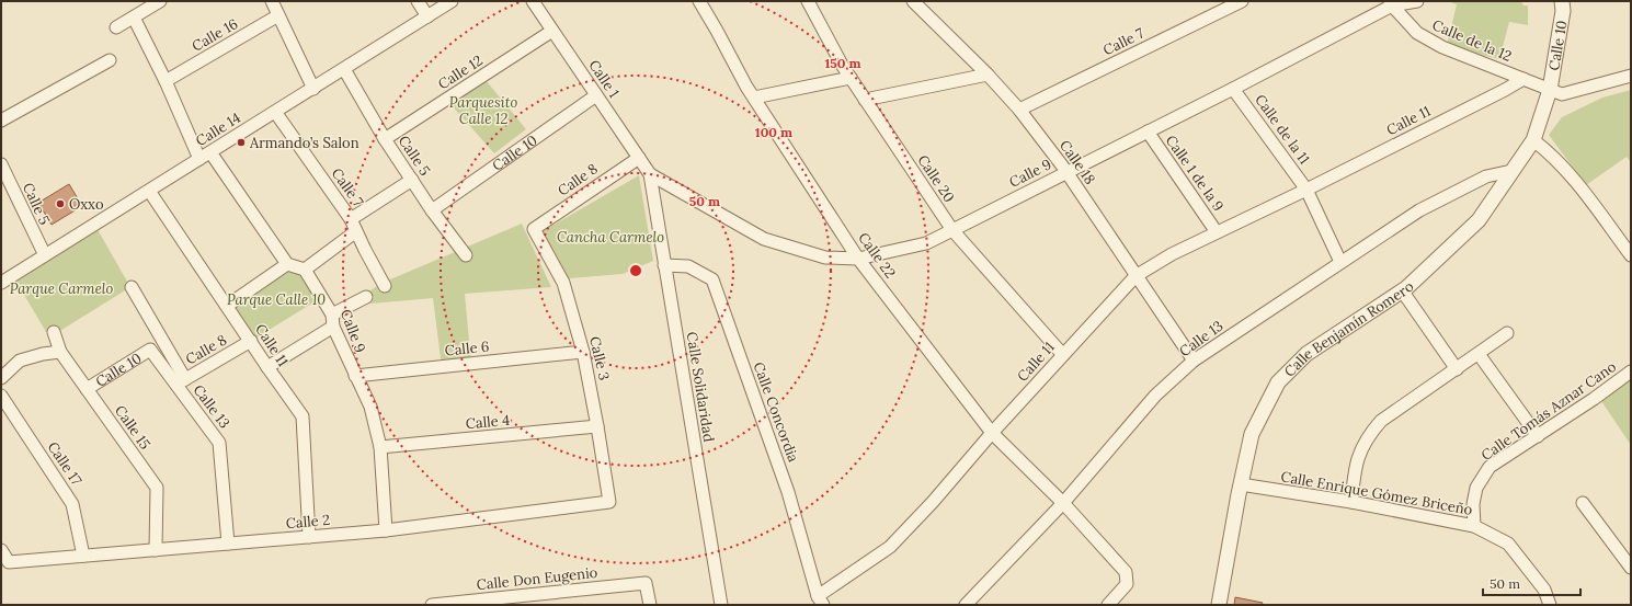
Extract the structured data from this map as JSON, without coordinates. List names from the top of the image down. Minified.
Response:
{"streets":{"street":["Calle 16","Calle de la 12","Calle 7","Calle 10","Calle 12","Calle 1","Calle 11","Calle 14","Calle de la 11","Calle 5","Calle 18","Calle 9","Calle 1 de la 9","Calle 20","Calle 8","Calle 22","Calle Benjamín Romero","Calle 13","Calle 6","Calle 3","Calle Solidaridad","Calle Tomás Aznar Cano","Calle Concordia","Calle 4","Calle 15","Calle 17","Calle Enrique Gómez Briceño","Calle 2","Calle Don Eugenio"]},"crossings":[["Calle de la 12","Calle 10"],["Calle de la 12","Calle 11"],["Calle de la 12","Calle 9"],["Calle de la 12","Calle Benjamín Romero"],["Calle 7","Calle 14"],["Calle 7","Calle 18"],["Calle 10","Calle 1"],["Calle 10","Calle 5"],["Calle 10","Calle Benjamín Romero"],["Calle 10","Calle 13"],["Calle 10","Calle 15"],["Calle 12","Calle 1"],["Calle 12","Calle 5"],["Calle 1","Calle 9"],["Calle 1","Calle 8"],["Calle 1","Calle Solidaridad"],["Calle 11","Calle 14"],["Calle 11","Calle de la 11"],["Calle 11","Calle 18"],["Calle 11","Calle 1 de la 9"],["Calle 11","Calle 20"],["Calle 11","Calle 8"],["Calle 11","Calle 22"],["Calle 11","Calle Concordia"],["Calle 11","Calle 2"],["Calle 14","Calle 5"],["Calle de la 11","Calle 9"],["Calle 18","Calle 9"],["Calle 18","Calle 13"],["Calle 9","Calle 1 de la 9"],["Calle 9","Calle 20"],["Calle 9","Calle 22"],["Calle 9","Calle 6"],["Calle 9","Calle Solidaridad"],["Calle 9","Calle 4"],["Calle 9","Calle 2"],["Calle 8","Calle 13"],["Calle 8","Calle 3"],["Calle 22","Calle 13"],["Calle Benjamín Romero","Calle 13"],["Calle Benjamín Romero","Calle Enrique Gómez Briceño"],["Calle 13","Calle 2"],["Calle 6","Calle 3"],["Calle 3","Calle 4"],["Calle 3","Calle 2"],["Calle Solidaridad","Calle Concordia"],["Calle Tomás Aznar Cano","Calle Enrique Gómez Briceño"],["Calle 15","Calle 2"],["Calle 17","Calle 2"]],"parks":["Parquesito Calle 12","Cancha Carmelo","Parque Carmelo","Parque Calle 10"],"places":["Armando’s Salon","Oxxo"],"scale_bar":"50 m","rings":["150 m","100 m","50 m"]}
